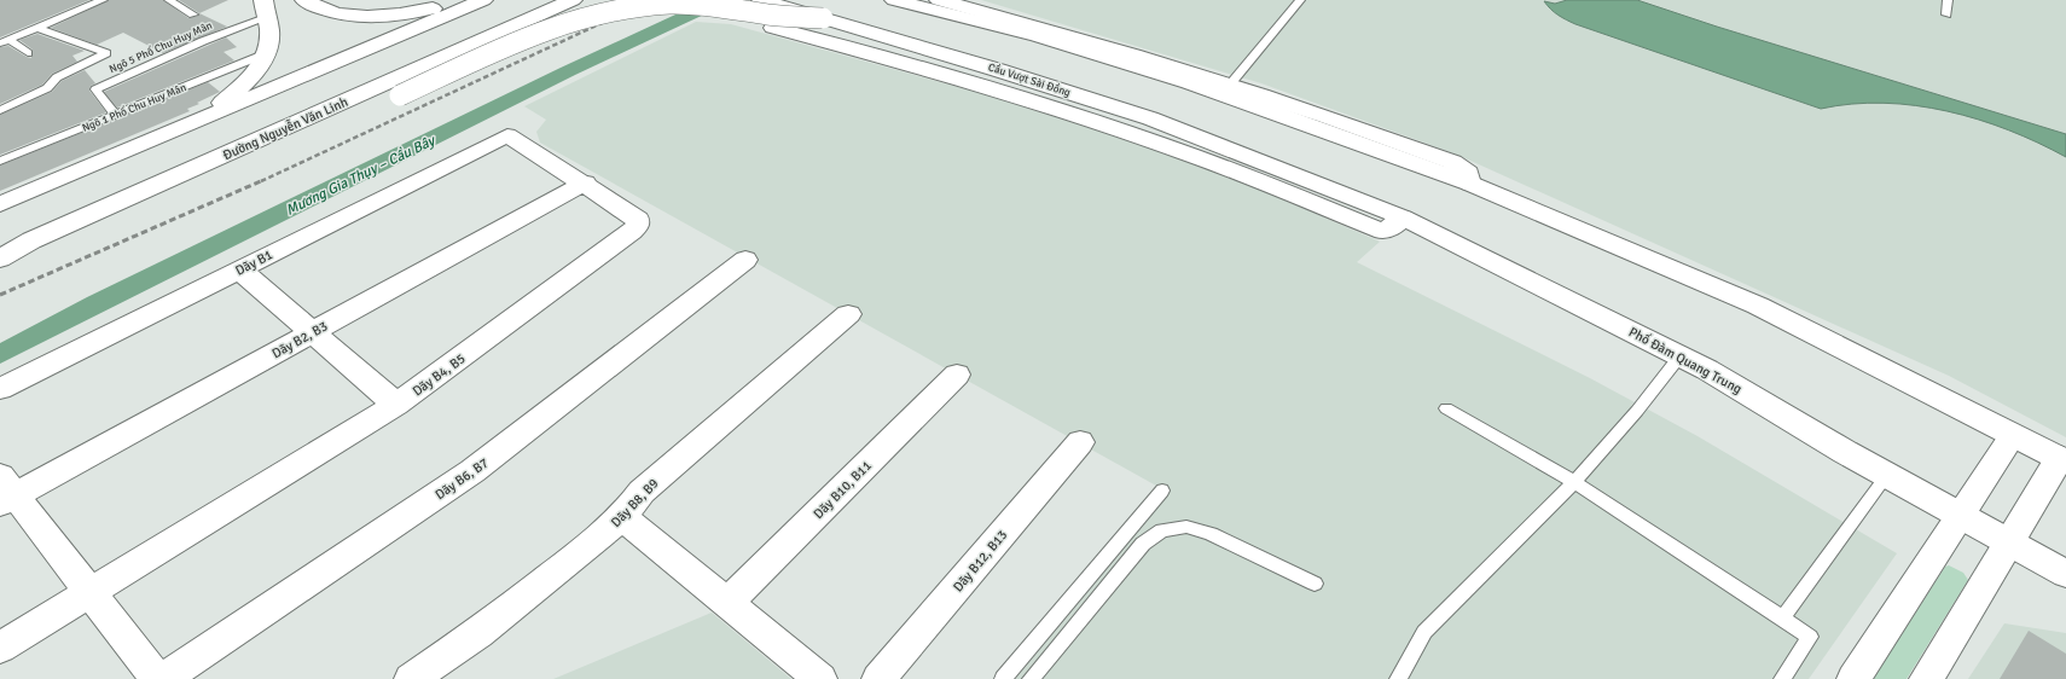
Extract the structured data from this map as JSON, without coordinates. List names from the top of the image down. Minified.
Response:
{"streets":{"main road":["Cầu Vượt Sài Đồng","Đường Nguyễn Văn Linh","Dãy B1","Dãy B2, B3","Phố Đàm Quang Trung","Dãy B4, B5","Dãy B6, B7","Dãy B10, B11","Dãy B8, B9","Dãy B12, B13"],"lane":["Ngõ 5 Phố Chu Huy Mân","Ngõ 1 Phố Chu Huy Mân"]},"crossings":[["Ngõ 5 Phố Chu Huy Mân","Ngõ 1 Phố Chu Huy Mân"],["Cầu Vượt Sài Đồng","Phố Đàm Quang Trung"],["Dãy B1","Dãy B4, B5"],["Dãy B2, B3","Dãy B4, B5"]],"water":["Mương Gia Thụy – Cầu Bây"]}
